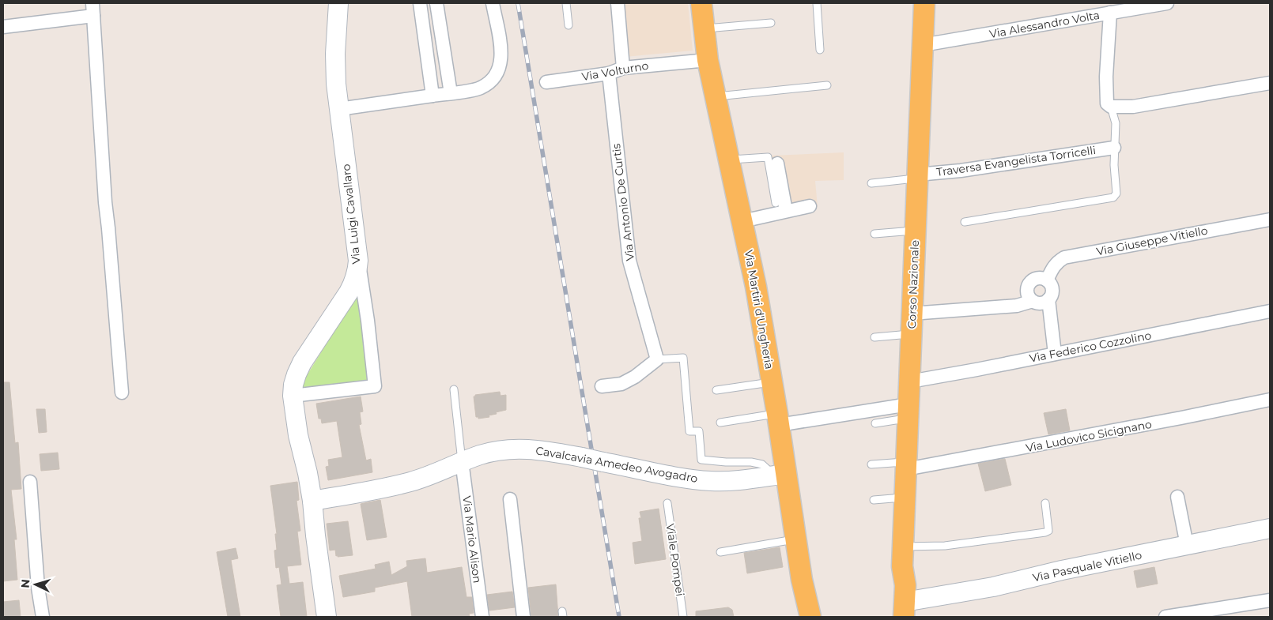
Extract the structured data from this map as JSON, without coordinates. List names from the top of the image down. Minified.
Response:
{"streets":{"main road":["Corso Nazionale","Via Martiri d'Ungheria"],"street":["Via Alessandro Volta","Via Volturno","Traversa Evangelista Torricelli","Via Antonio De Curtis","Via Luigi Cavallaro","Via Giuseppe Vitiello","Via Federico Cozzolino","Via Ludovico Sicignano","Cavalcavia Amedeo Avogadro","Via Mario Alison","Via Pasquale Vitiello"],"lane":["Viale Pompei"]},"crossings":[["Via Alessandro Volta","Corso Nazionale"],["Via Volturno","Via Antonio De Curtis"],["Via Volturno","Via Martiri d'Ungheria"],["Traversa Evangelista Torricelli","Corso Nazionale"],["Via Luigi Cavallaro","Cavalcavia Amedeo Avogadro"],["Corso Nazionale","Via Federico Cozzolino"],["Corso Nazionale","Via Ludovico Sicignano"],["Corso Nazionale","Via Pasquale Vitiello"],["Via Martiri d'Ungheria","Cavalcavia Amedeo Avogadro"],["Cavalcavia Amedeo Avogadro","Via Mario Alison"]],"north":"left"}
